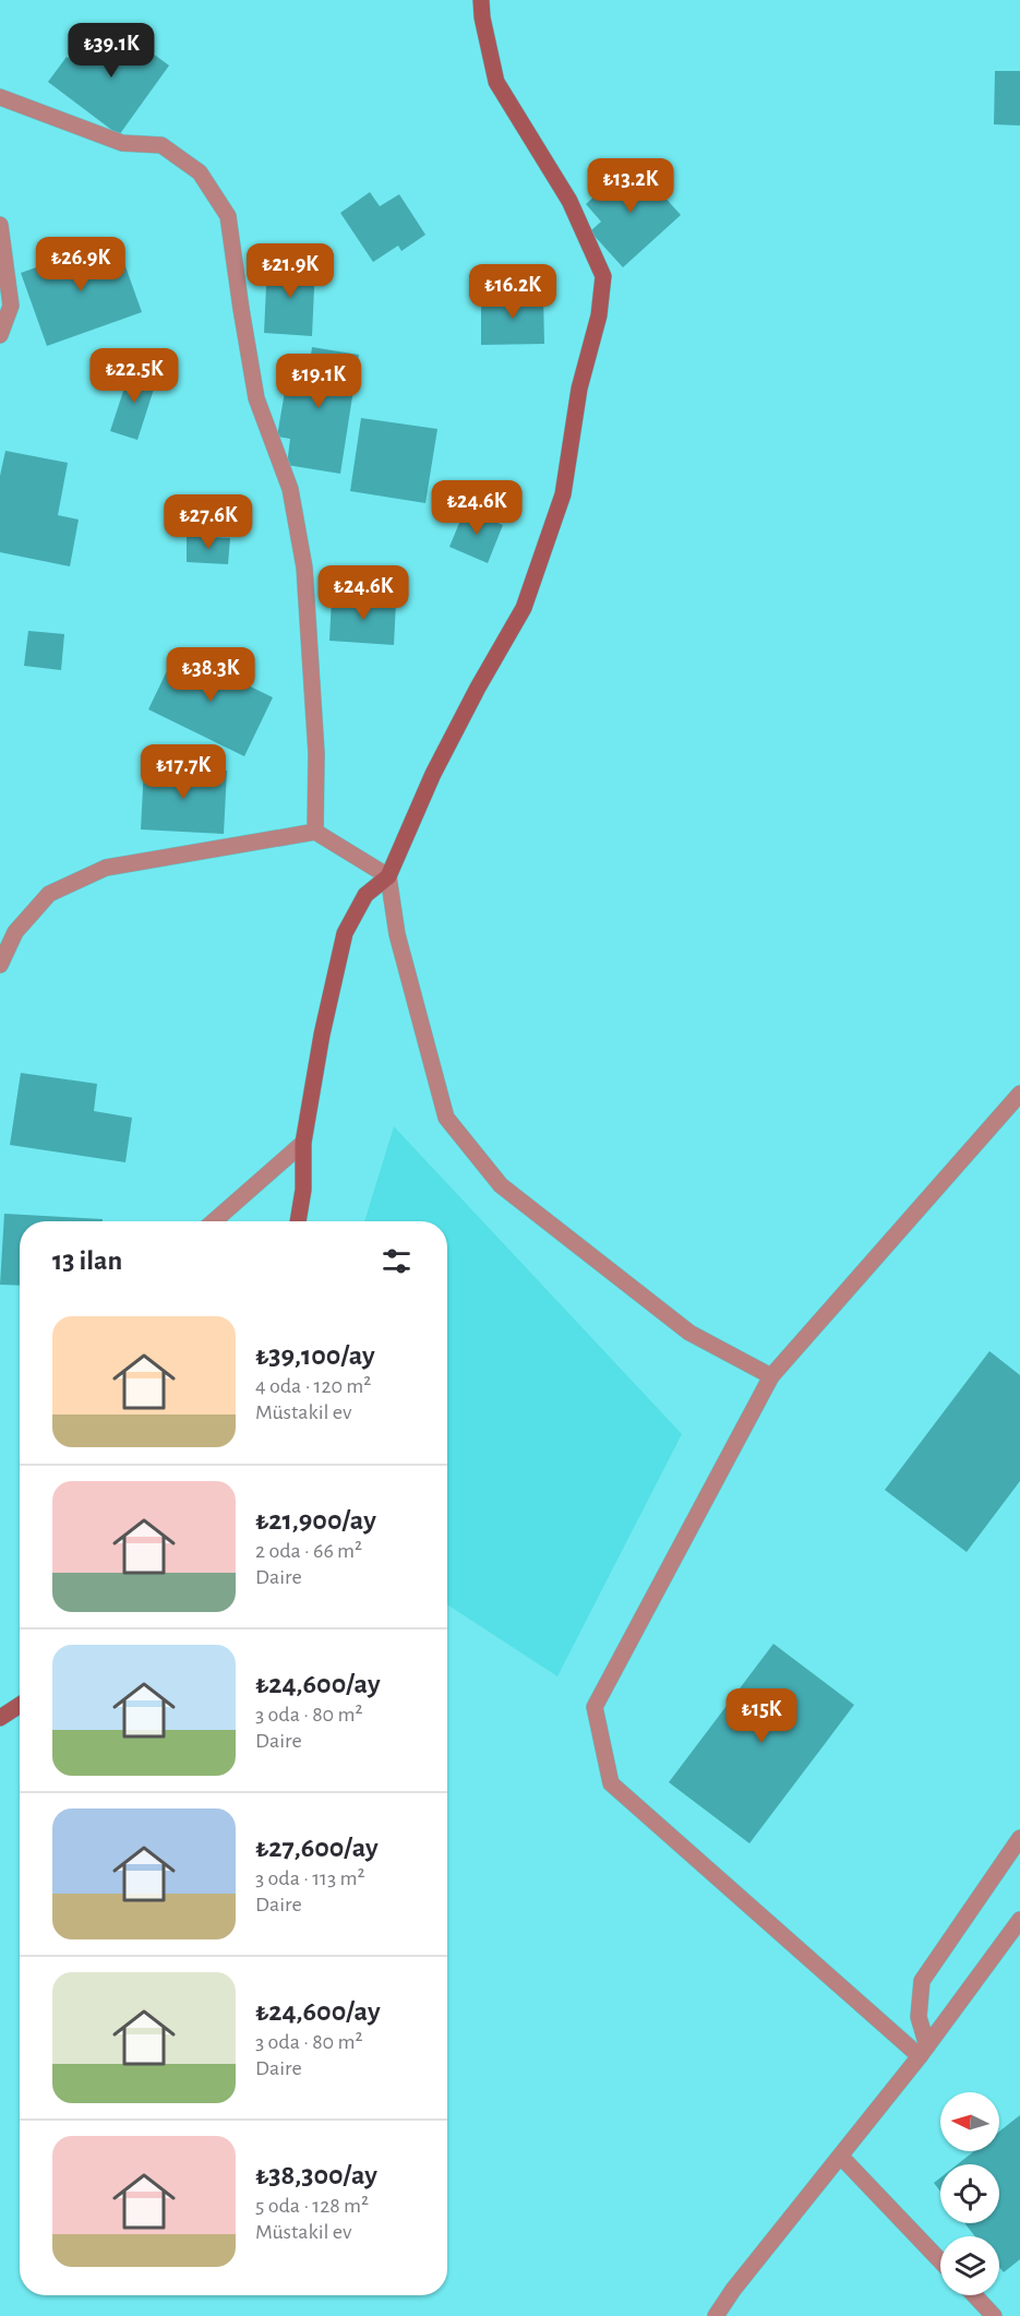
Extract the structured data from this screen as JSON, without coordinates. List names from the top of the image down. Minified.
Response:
{"north":"left","page":{"price":["₺39.1K","₺13.2K","₺26.9K","₺21.9K","₺16.2K","₺22.5K","₺19.1K","₺24.6K","₺27.6K","₺24.6K","₺38.3K","₺17.7K","₺15K"],"heading":"13 ilan","list":[{"name":"₺39,100/ay","note":"4 oda · 120 m² · Müstakil ev"},{"name":"₺21,900/ay","note":"2 oda · 66 m² · Daire"},{"name":"₺24,600/ay","note":"3 oda · 80 m² · Daire"},{"name":"₺27,600/ay","note":"3 oda · 113 m² · Daire"},{"name":"₺24,600/ay","note":"3 oda · 80 m² · Daire"},{"name":"₺38,300/ay","note":"5 oda · 128 m² · Müstakil ev"}]}}
